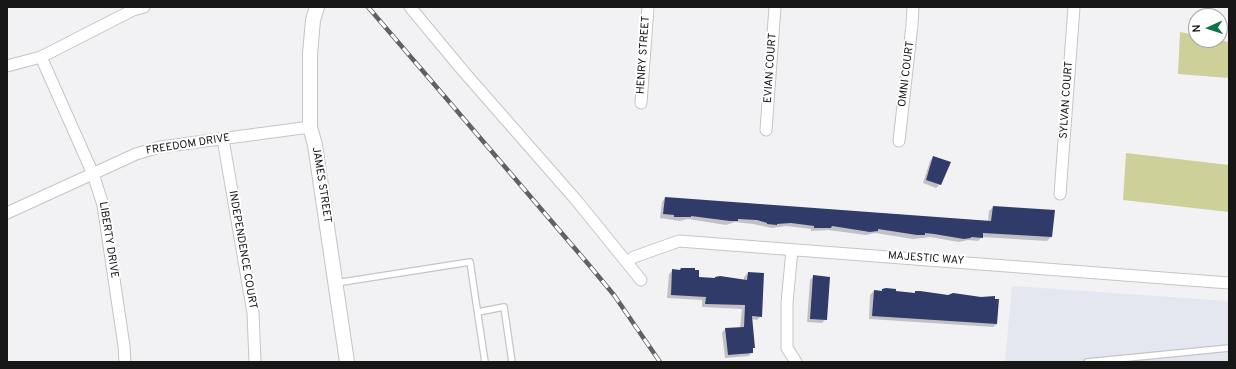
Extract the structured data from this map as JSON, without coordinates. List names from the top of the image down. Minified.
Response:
{"streets":{"street":["HENRY STREET","EVIAN COURT","OMNI COURT","SYLVAN COURT","FREEDOM DRIVE","JAMES STREET","LIBERTY DRIVE","INDEPENDENCE COURT","MAJESTIC WAY"]},"crossings":[["FREEDOM DRIVE","JAMES STREET"],["FREEDOM DRIVE","LIBERTY DRIVE"],["FREEDOM DRIVE","INDEPENDENCE COURT"]],"north":"left"}
